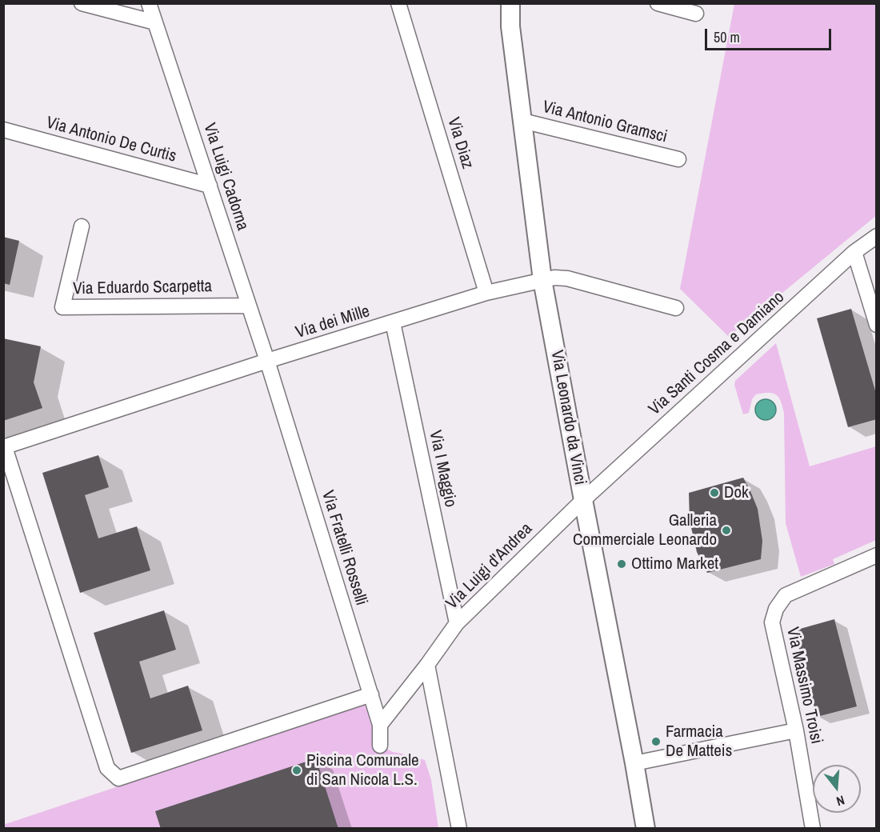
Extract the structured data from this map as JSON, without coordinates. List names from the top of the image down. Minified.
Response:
{"streets":{"street":["Via Antonio Gramsci","Via Antonio De Curtis","Via Diaz","Via Luigi Cadorna","Via Eduardo Scarpetta","Via dei Mille","Via Santi Cosma e Damiano","Via Leonardo da Vinci","Via I Maggio","Via Fratelli Rosselli","Via Luigi d'Andrea","Via Massimo Troisi"]},"crossings":[["Via Antonio Gramsci","Via Leonardo da Vinci"],["Via Antonio De Curtis","Via Luigi Cadorna"],["Via Diaz","Via dei Mille"],["Via Luigi Cadorna","Via Eduardo Scarpetta"],["Via Luigi Cadorna","Via dei Mille"],["Via Luigi Cadorna","Via Fratelli Rosselli"],["Via dei Mille","Via Leonardo da Vinci"],["Via dei Mille","Via I Maggio"],["Via dei Mille","Via Fratelli Rosselli"],["Via Santi Cosma e Damiano","Via Leonardo da Vinci"],["Via Santi Cosma e Damiano","Via Luigi d'Andrea"],["Via Leonardo da Vinci","Via Luigi d'Andrea"],["Via I Maggio","Via Luigi d'Andrea"],["Via Fratelli Rosselli","Via Luigi d'Andrea"]],"places":["Dok","Galleria Commerciale Leonardo","Ottimo Market","Farmacia De Matteis","Piscina Comunale di San Nicola L.S."],"scale_bar":"50 m","north":"bottom"}
